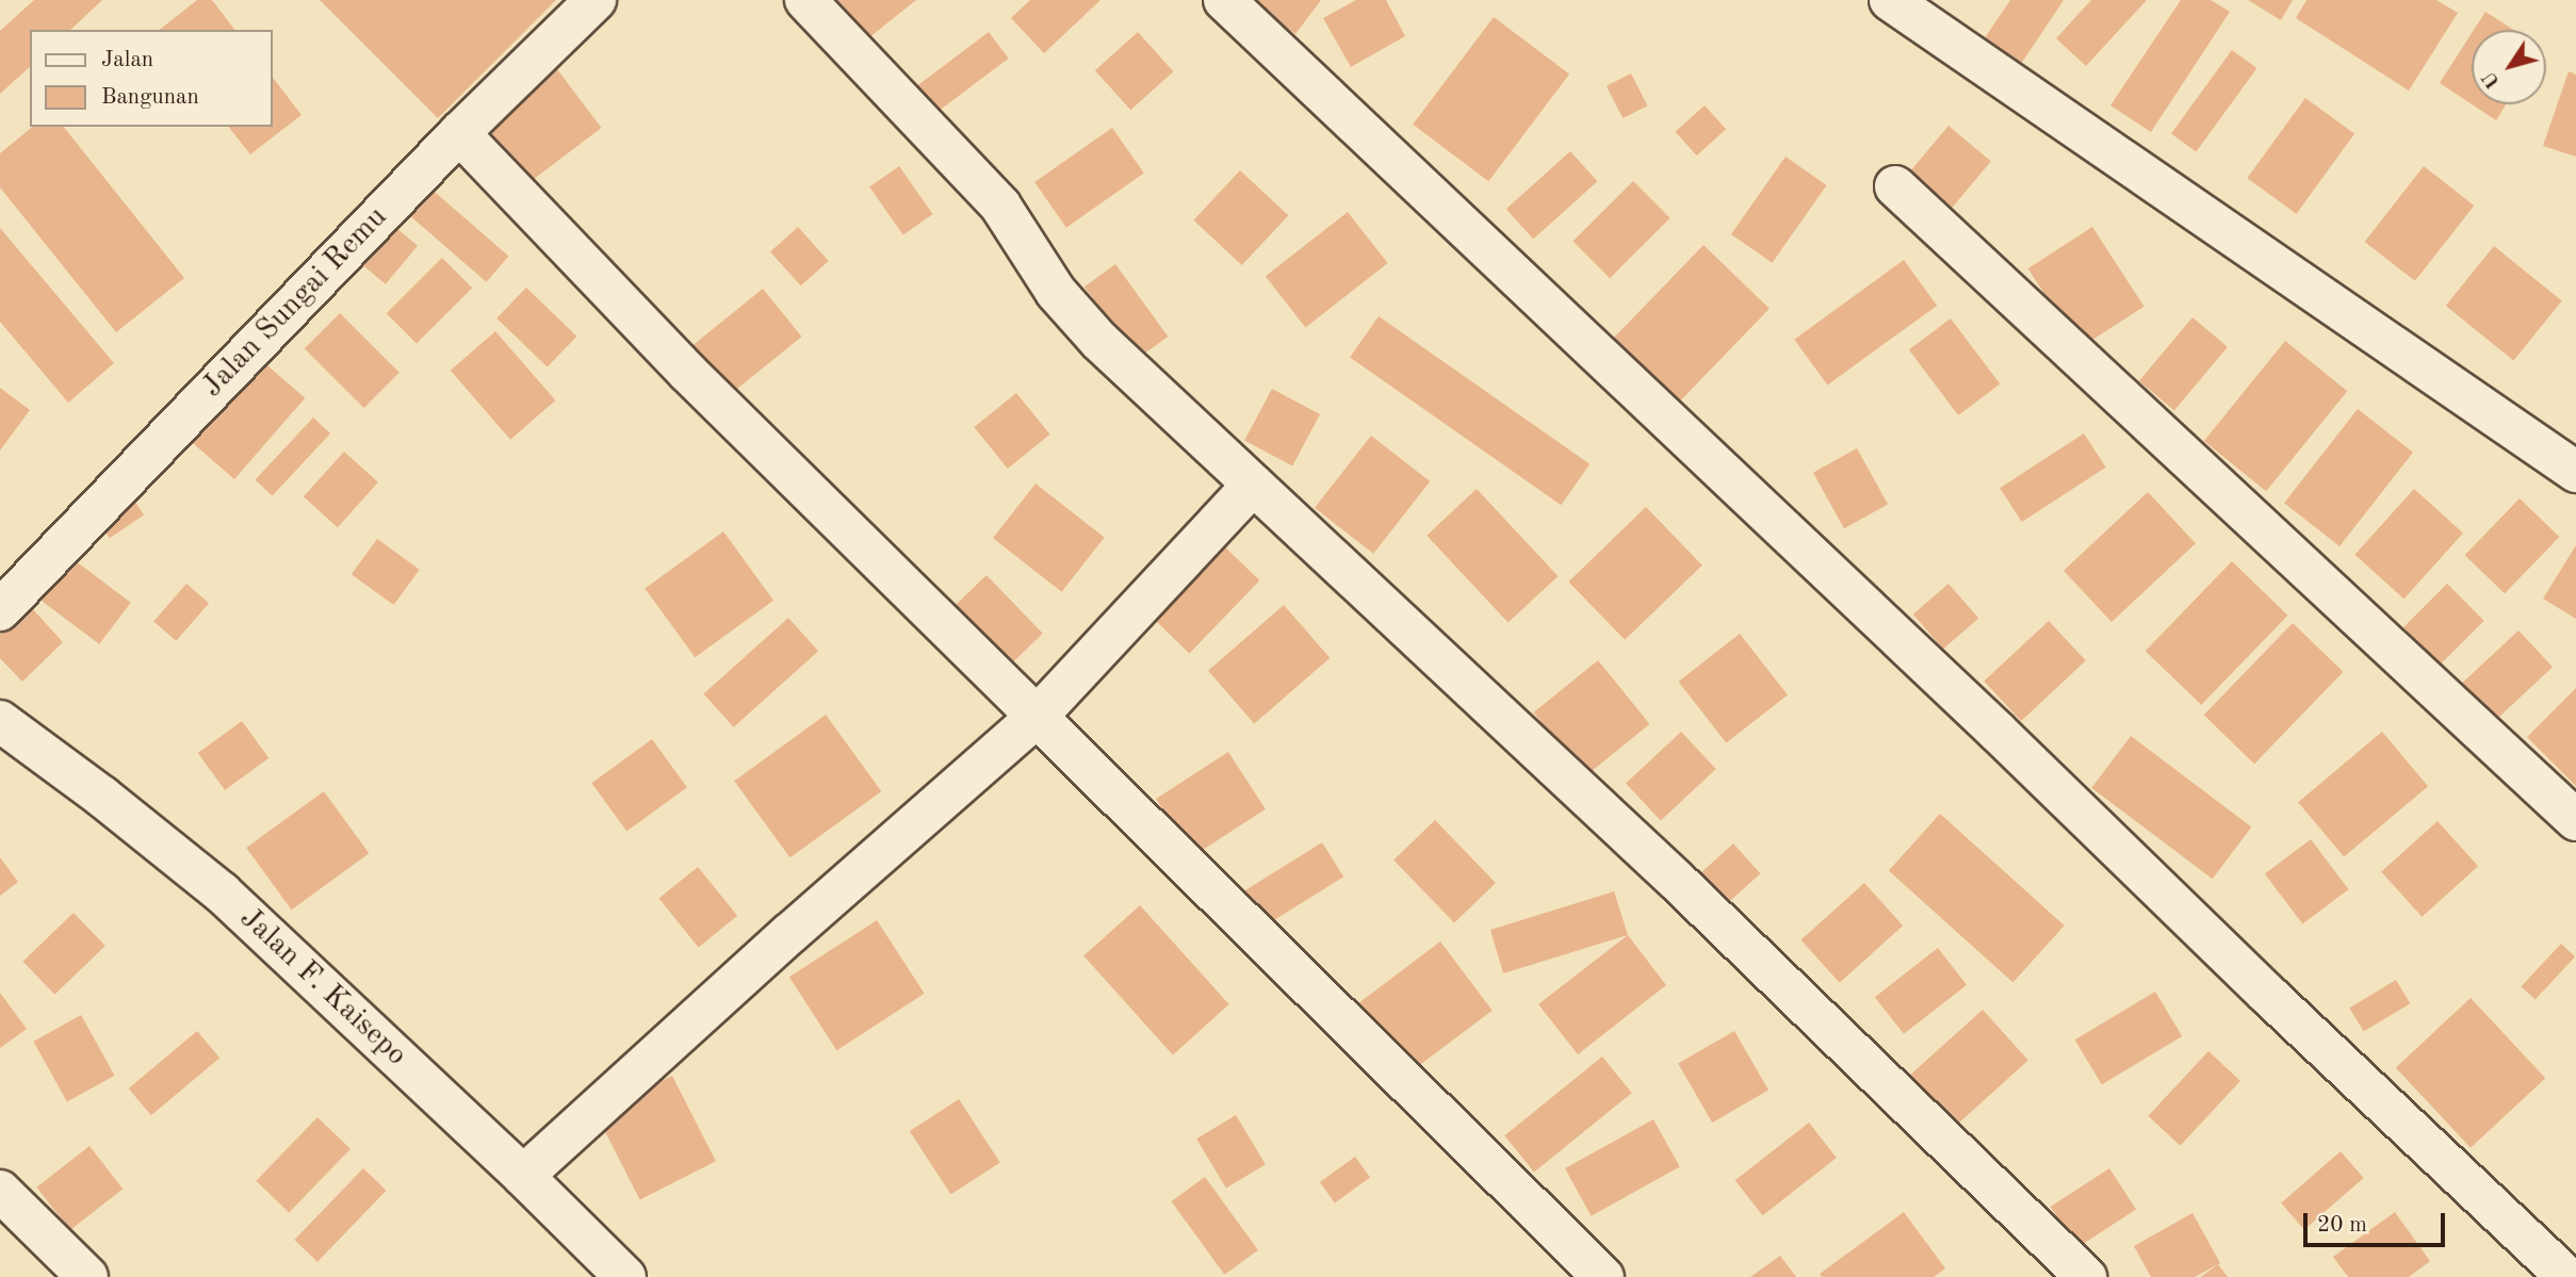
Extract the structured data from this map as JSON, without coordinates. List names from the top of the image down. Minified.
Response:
{"streets":{"street":["Jalan Sungai Remu","Jalan F. Kaisepo"]},"legend":["Jalan","Bangunan"],"scale_bar":"20 m","north":"bottom left"}
